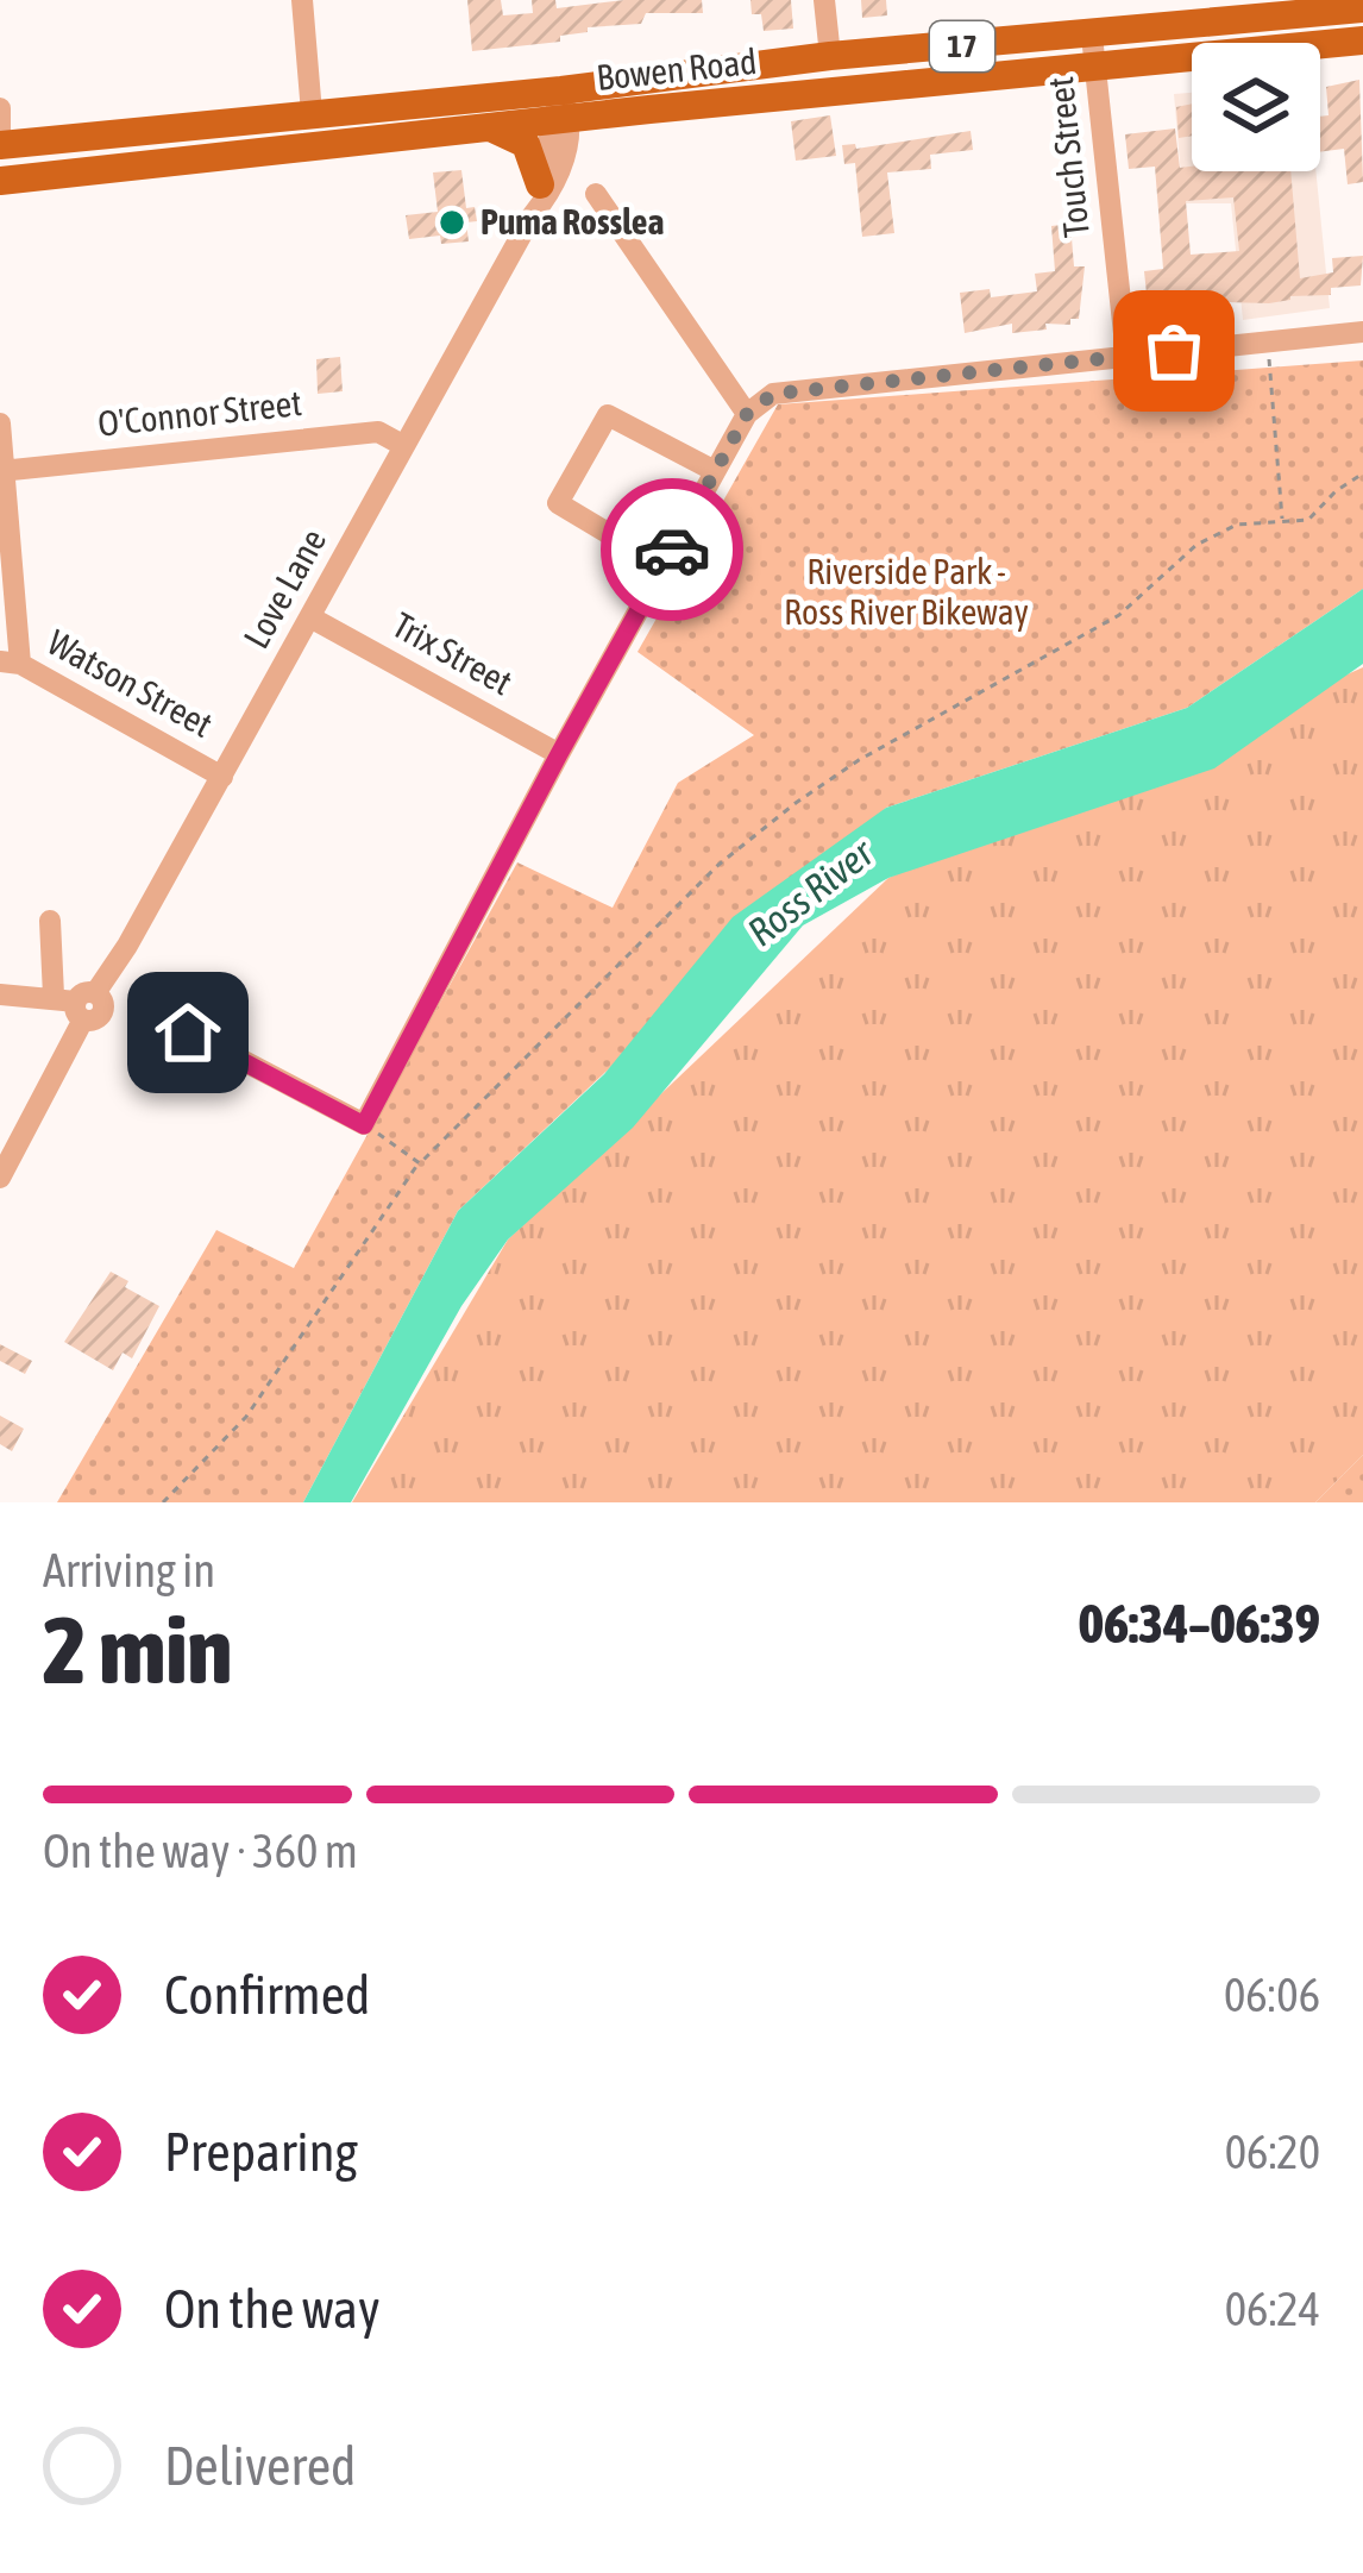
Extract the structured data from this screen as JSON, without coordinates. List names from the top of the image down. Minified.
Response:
{"streets":{"main road":["17","Bowen Road"],"street":["Touch Street","O'Connor Street","Love Lane","Trix Street","Watson Street"]},"crossings":[["Bowen Road","Touch Street"],["Bowen Road","Love Lane"],["O'Connor Street","Love Lane"],["Love Lane","Trix Street"],["Love Lane","Watson Street"]],"water":["Ross River"],"parks":["Riverside Park - Ross River Bikeway"],"places":["Puma Rosslea"],"page":{"heading":["2 min","Arriving in","06:34–06:39"],"bar":"On the way · 360 m","list":[["Confirmed","06:06"],["Preparing","06:20"],["On the way","06:24"],"Delivered"]}}
